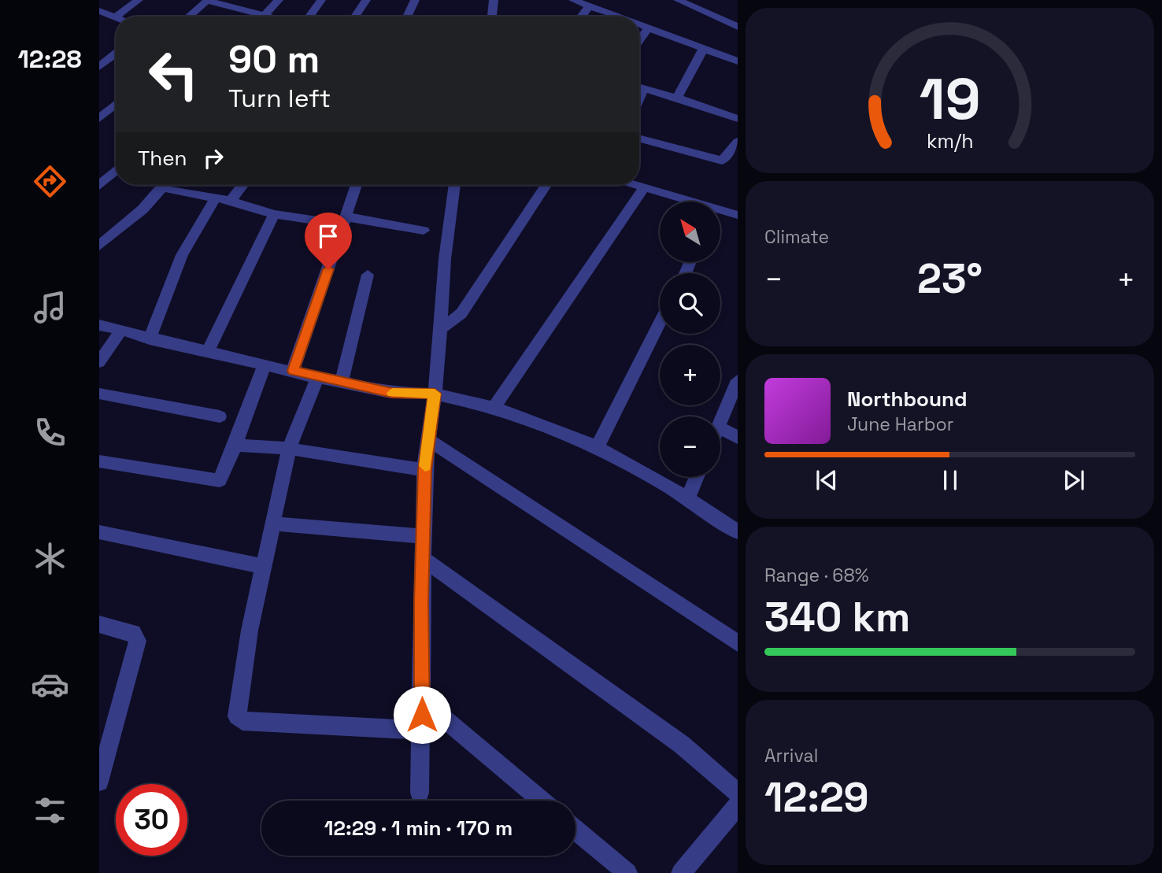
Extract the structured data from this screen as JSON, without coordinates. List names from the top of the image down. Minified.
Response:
{"north":"top left","page":{"tabs":"12:28","turn":["90 m","Turn left"],"then":"Then","tile":["Climate",["Range · 68%","340 km"],["Arrival","12:29"]],"map_buttons":["+","−"],"heat":["−","23°","+"],"song":["Northbound","June Harbor"],"limit":"30","trip":"12:29 · 1 min · 170 m","gauge":["19","km/h"]}}
